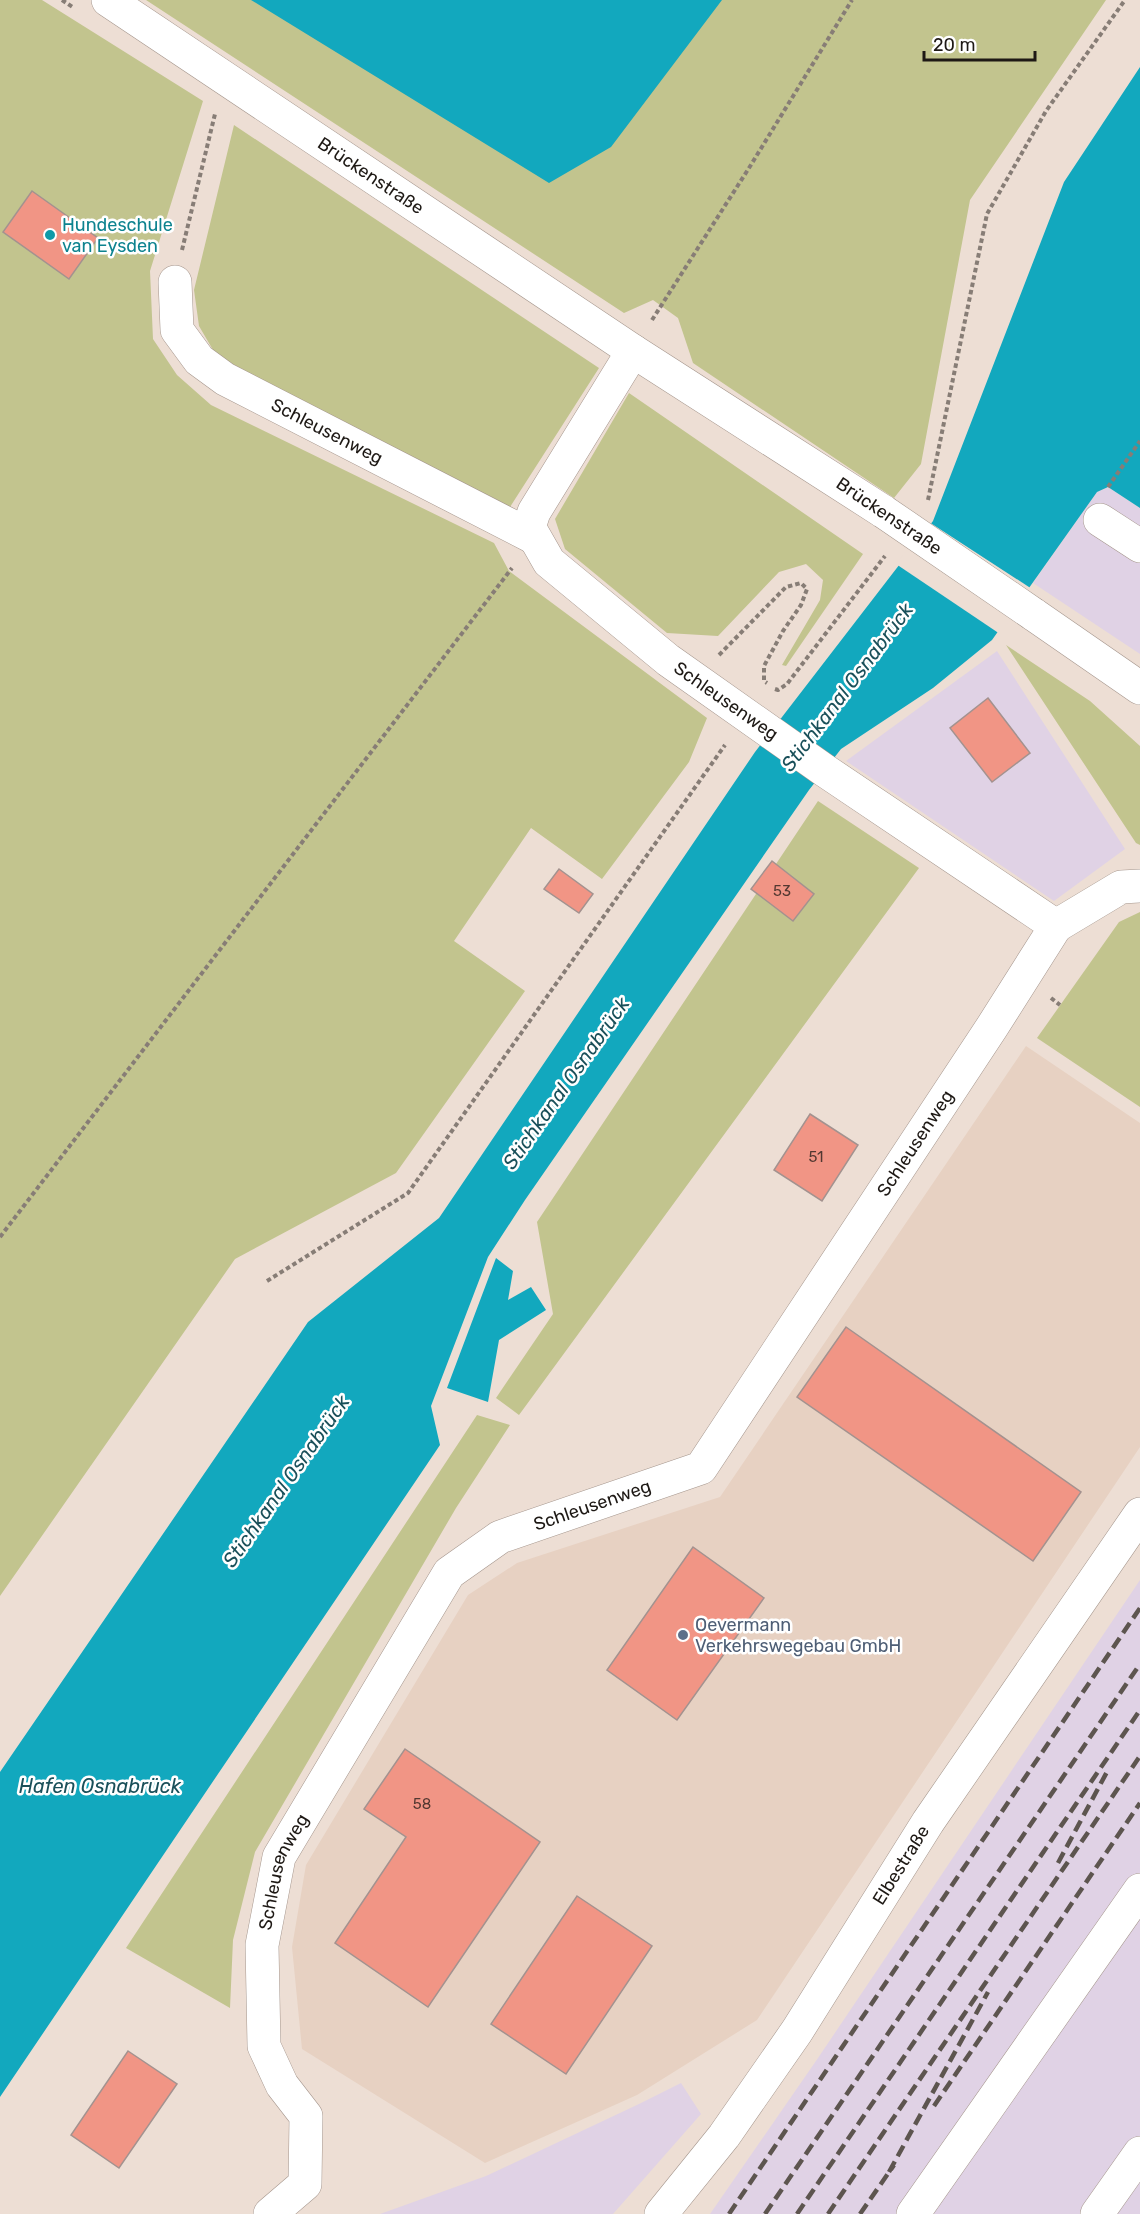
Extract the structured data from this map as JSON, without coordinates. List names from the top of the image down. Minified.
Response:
{"streets":{"street":["Brückenstraße","Schleusenweg","Elbestraße"]},"water":["Stichkanal Osnabrück","Hafen Osnabrück"],"places":["Hundeschule van Eysden","Oevermann Verkehrswegebau GmbH"],"house_numbers":["53","51","58"],"scale_bar":"20 m"}
